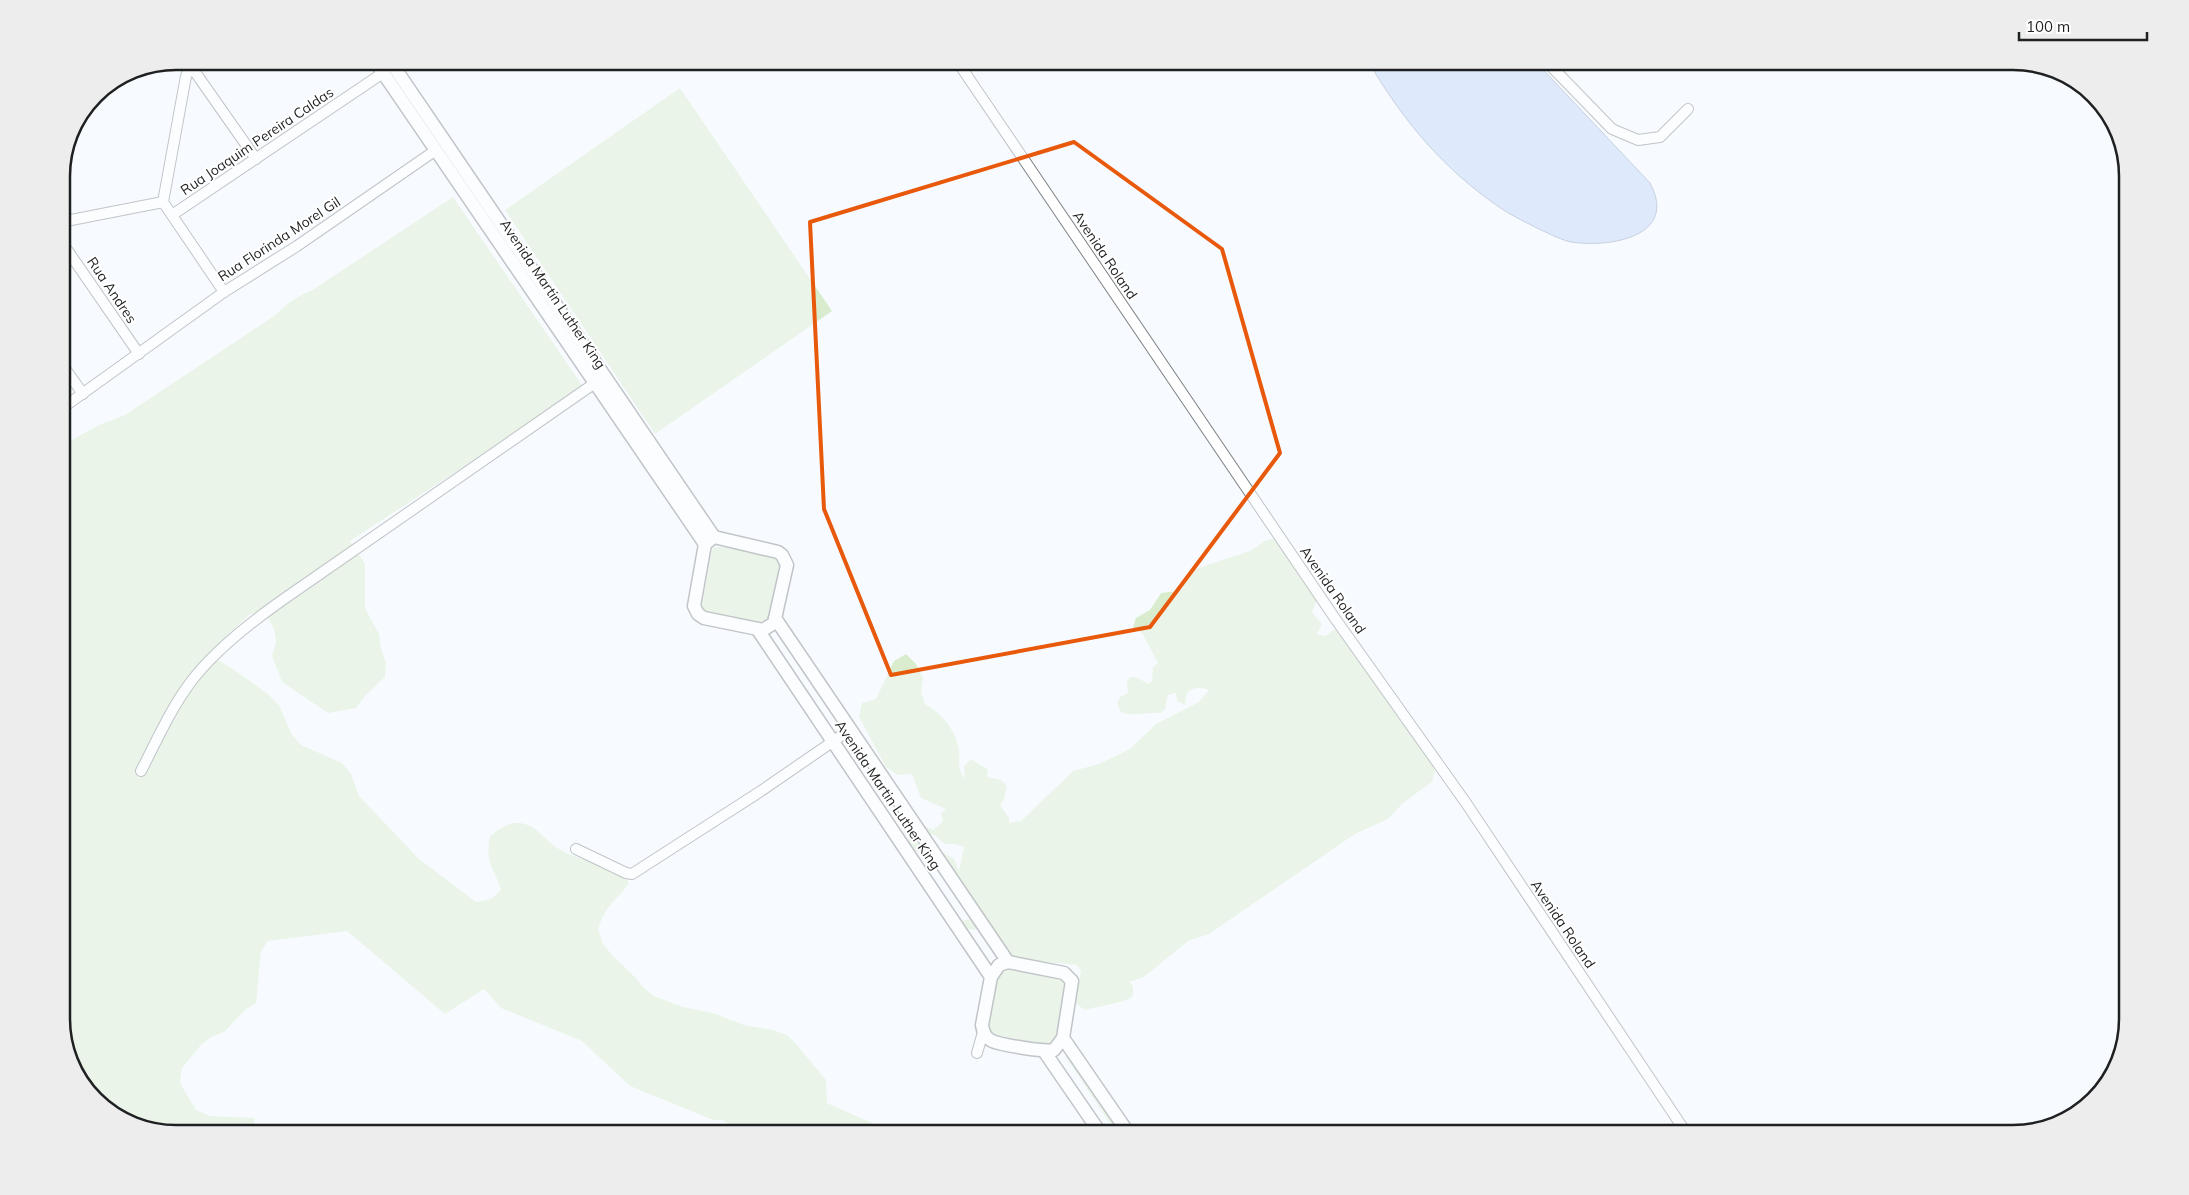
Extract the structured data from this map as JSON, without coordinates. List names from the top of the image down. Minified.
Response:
{"streets":{"main road":["Avenida Martin Luther King"],"street":["Rua Joaquim Pereira Caldas","Rua Florinda Morel Gil","Avenida Roland","Rua Andres"]},"crossings":[["Rua Joaquim Pereira Caldas","Avenida Martin Luther King"],["Rua Florinda Morel Gil","Rua Andres"],["Rua Florinda Morel Gil","Avenida Martin Luther King"]],"scale_bar":"100 m"}
